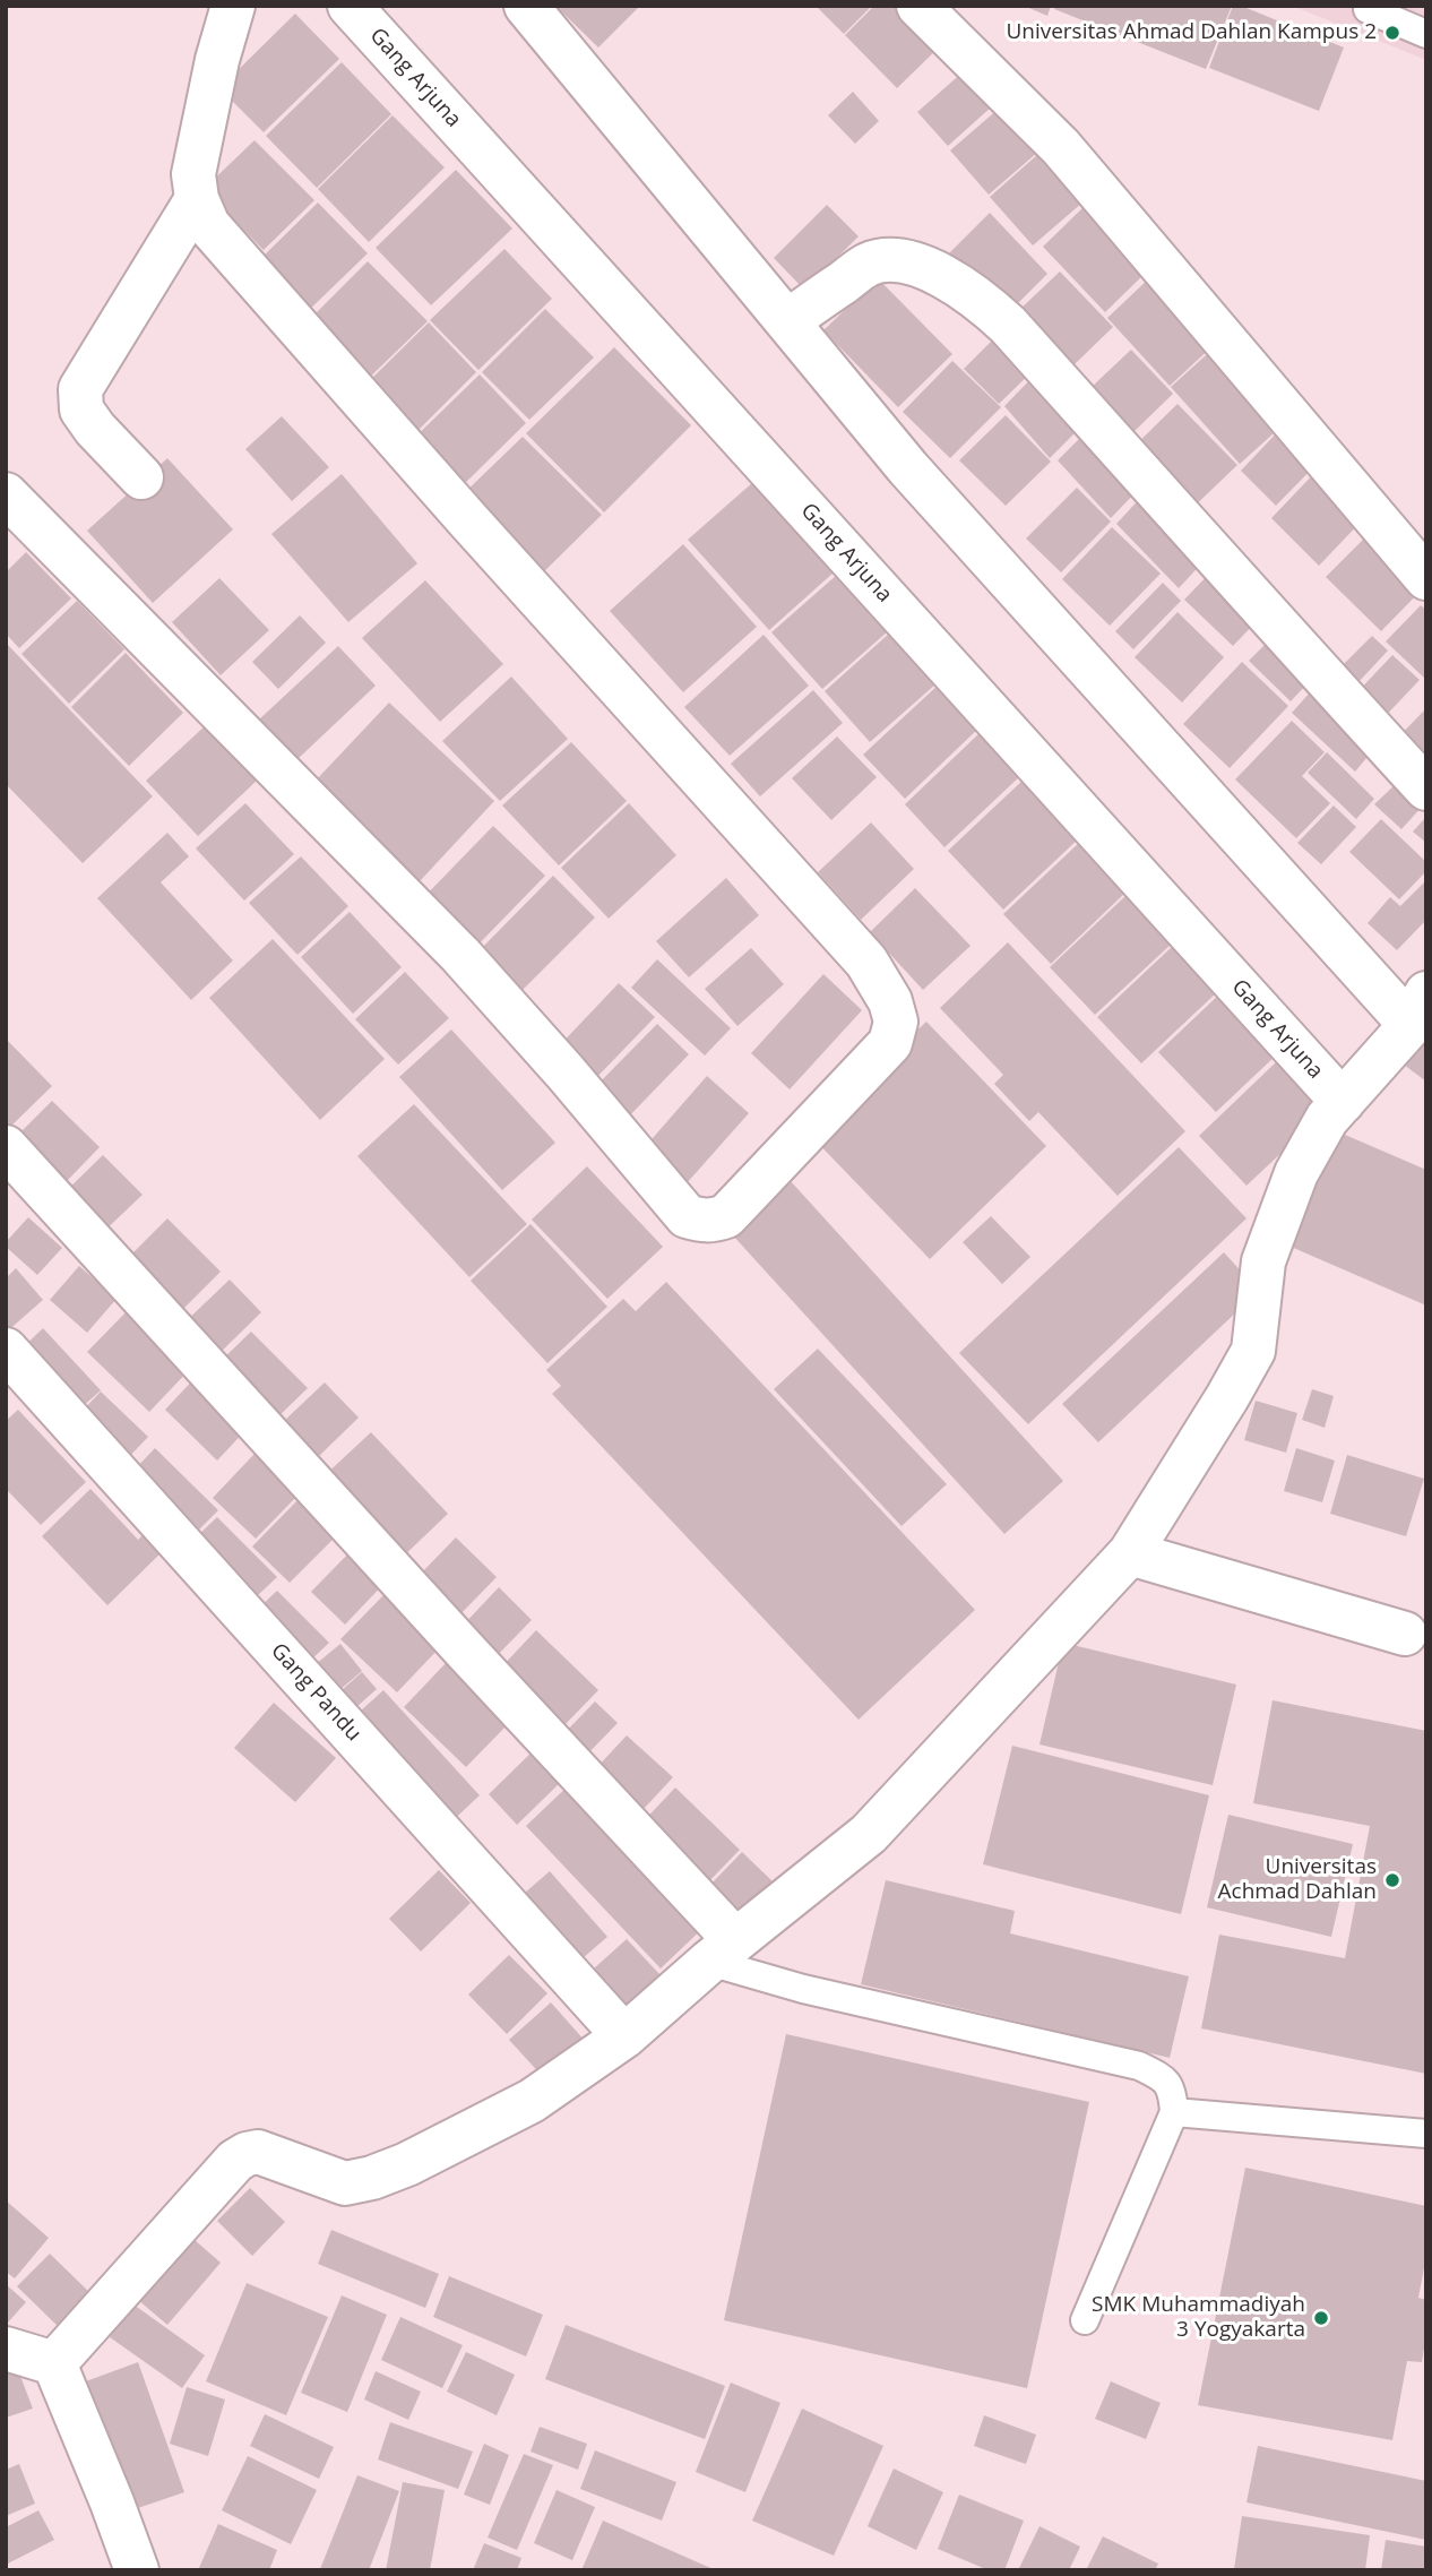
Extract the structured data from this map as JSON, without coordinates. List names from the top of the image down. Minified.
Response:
{"streets":{"street":["Gang Arjuna","Gang Pandu"]},"places":["Universitas Ahmad Dahlan Kampus 2","Universitas Achmad Dahlan","SMK Muhammadiyah 3 Yogyakarta"]}
